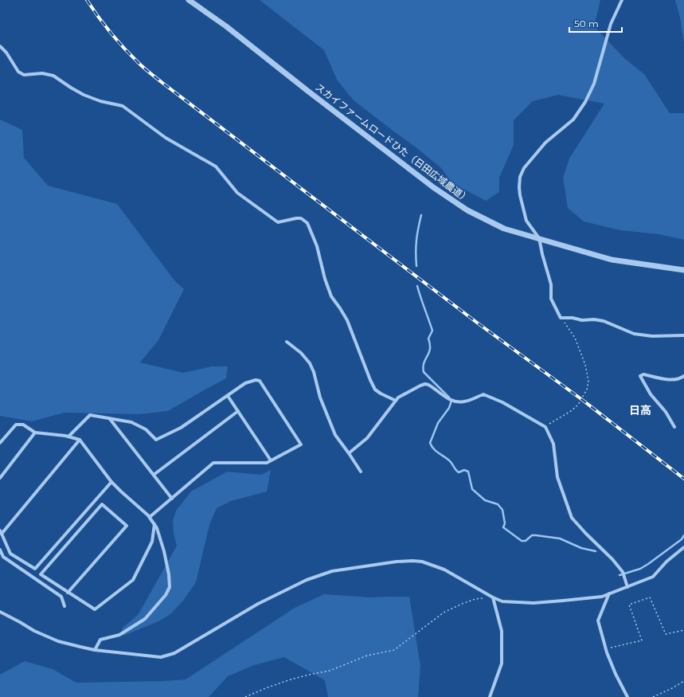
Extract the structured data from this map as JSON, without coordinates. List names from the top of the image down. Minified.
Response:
{"streets":{"street":["スカイファームロードひた（日田広域農道）"]},"districts":["日高"],"scale_bar":"50 m"}
